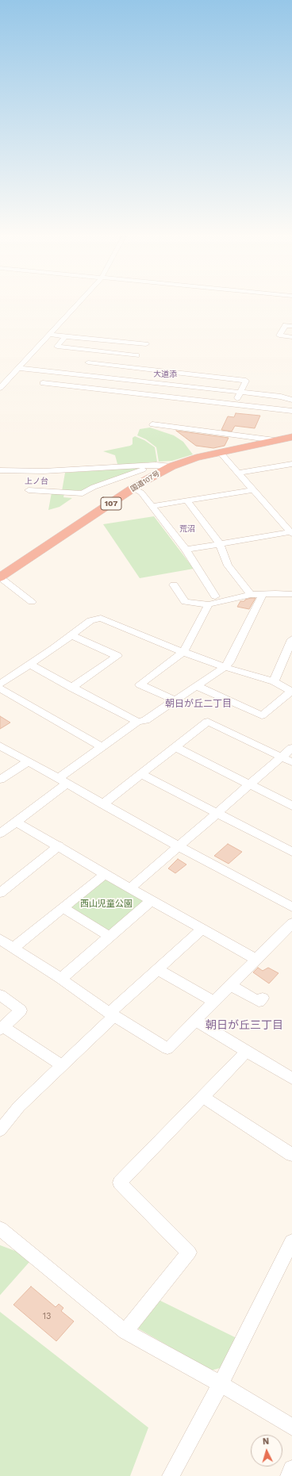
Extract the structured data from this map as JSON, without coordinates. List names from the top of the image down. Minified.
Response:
{"streets":{"highway":["国道107号","107"]},"districts":["大道添","上ノ台","荒沼","朝日が丘二丁目","朝日が丘三丁目"],"parks":["西山児童公園"],"house_numbers":["13"],"north":"top"}
